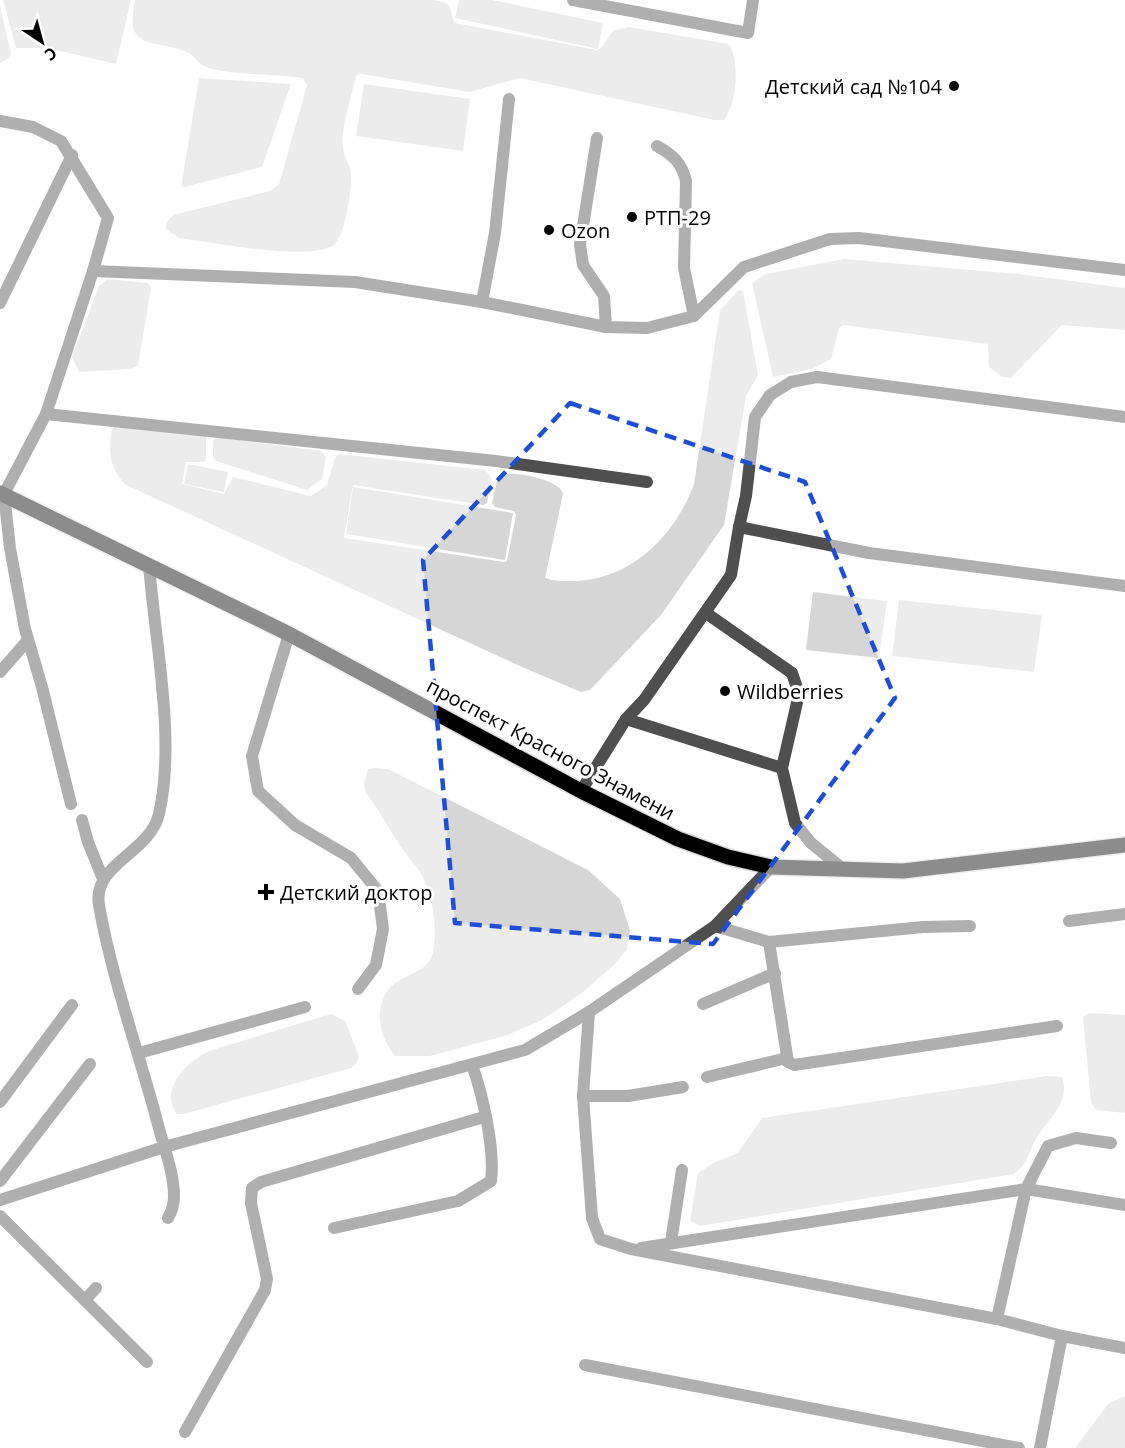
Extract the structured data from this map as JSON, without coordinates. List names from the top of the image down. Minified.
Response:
{"streets":{"main road":["проспект Красного Знамени"]},"places":{"other":["Детский сад №104","РТП-29","Ozon","Wildberries"],"health":["Детский доктор"]},"north":"bottom right"}
